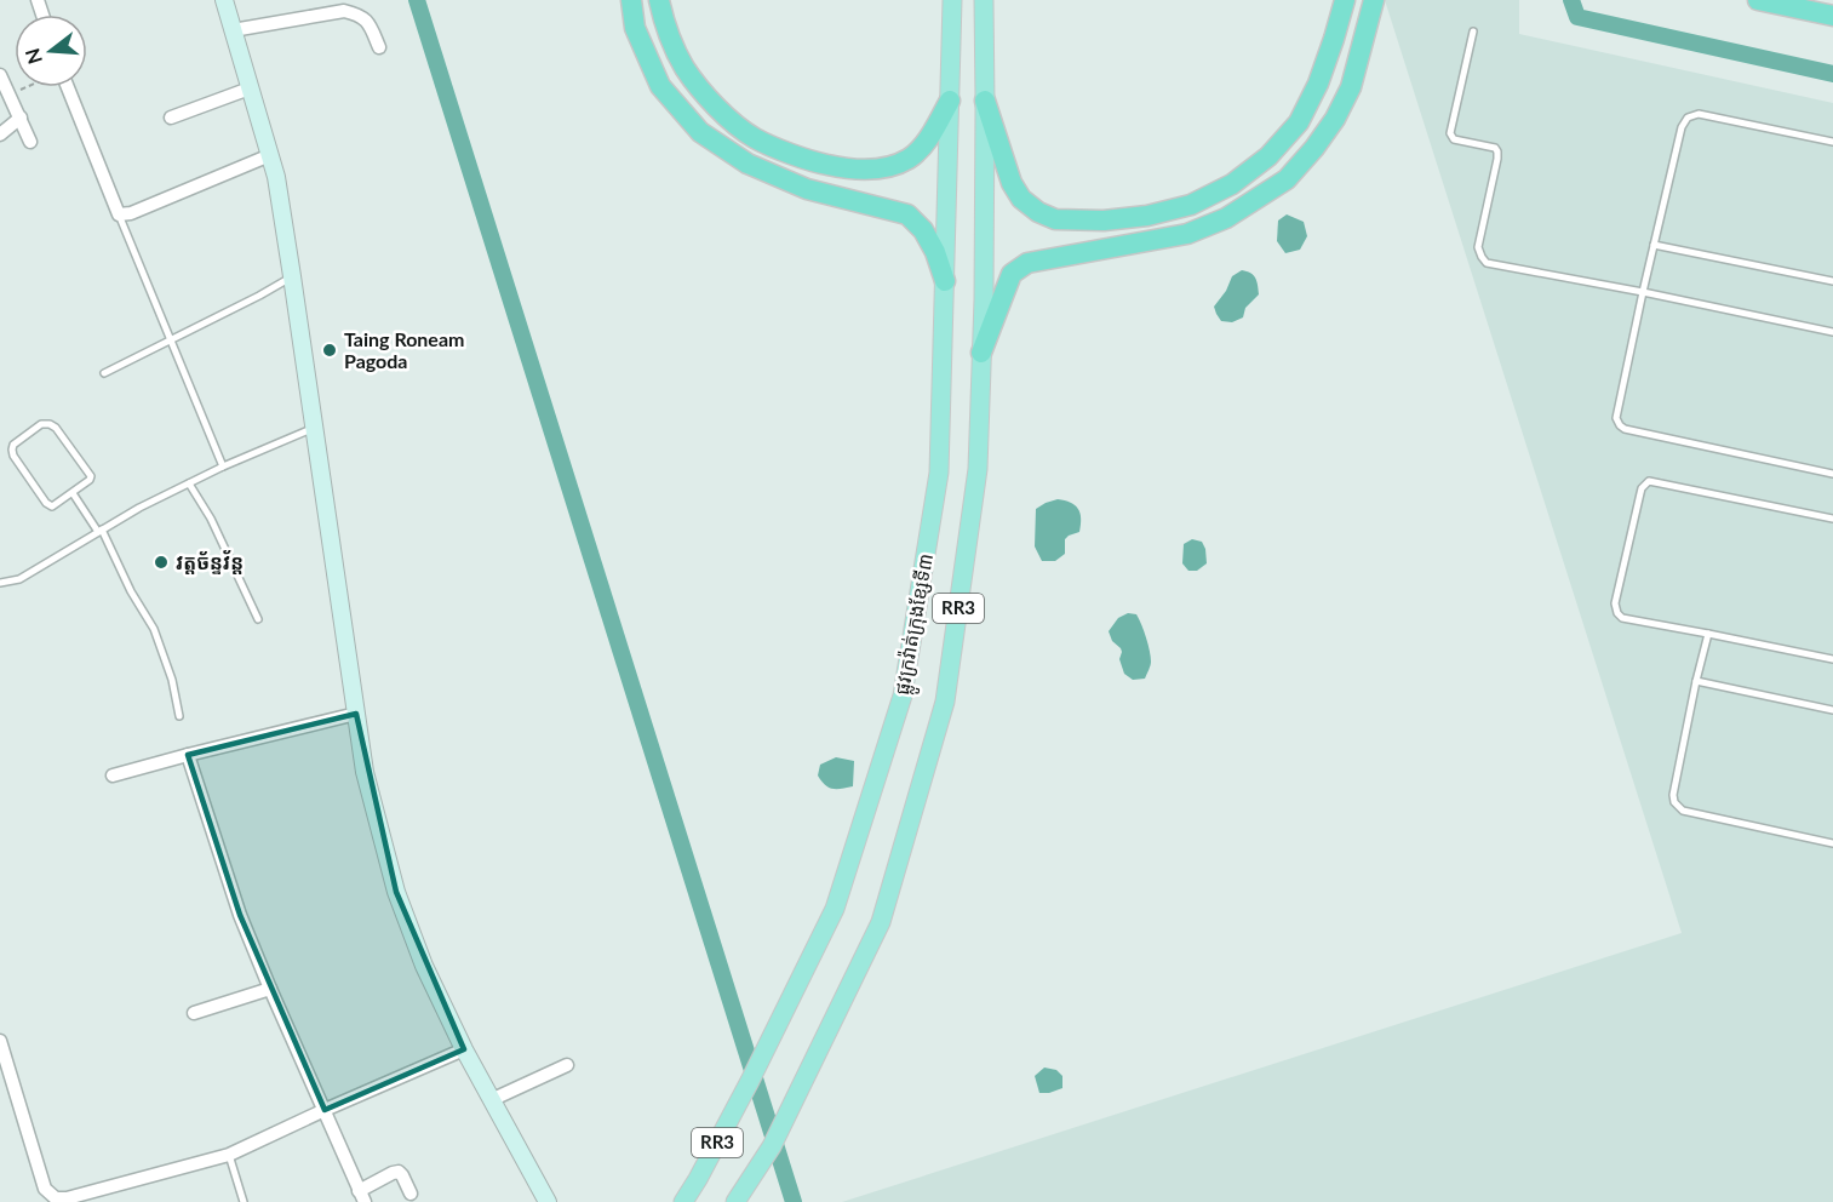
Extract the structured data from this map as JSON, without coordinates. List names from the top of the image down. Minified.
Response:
{"streets":{"main road":["RR3","ផ្លូវក្រវ៉ាត់ក្រុងខ្សែទី៣"]},"places":["Taing Roneam Pagoda","វត្តច័ន្ទវ័ន្ត"],"north":"left"}
